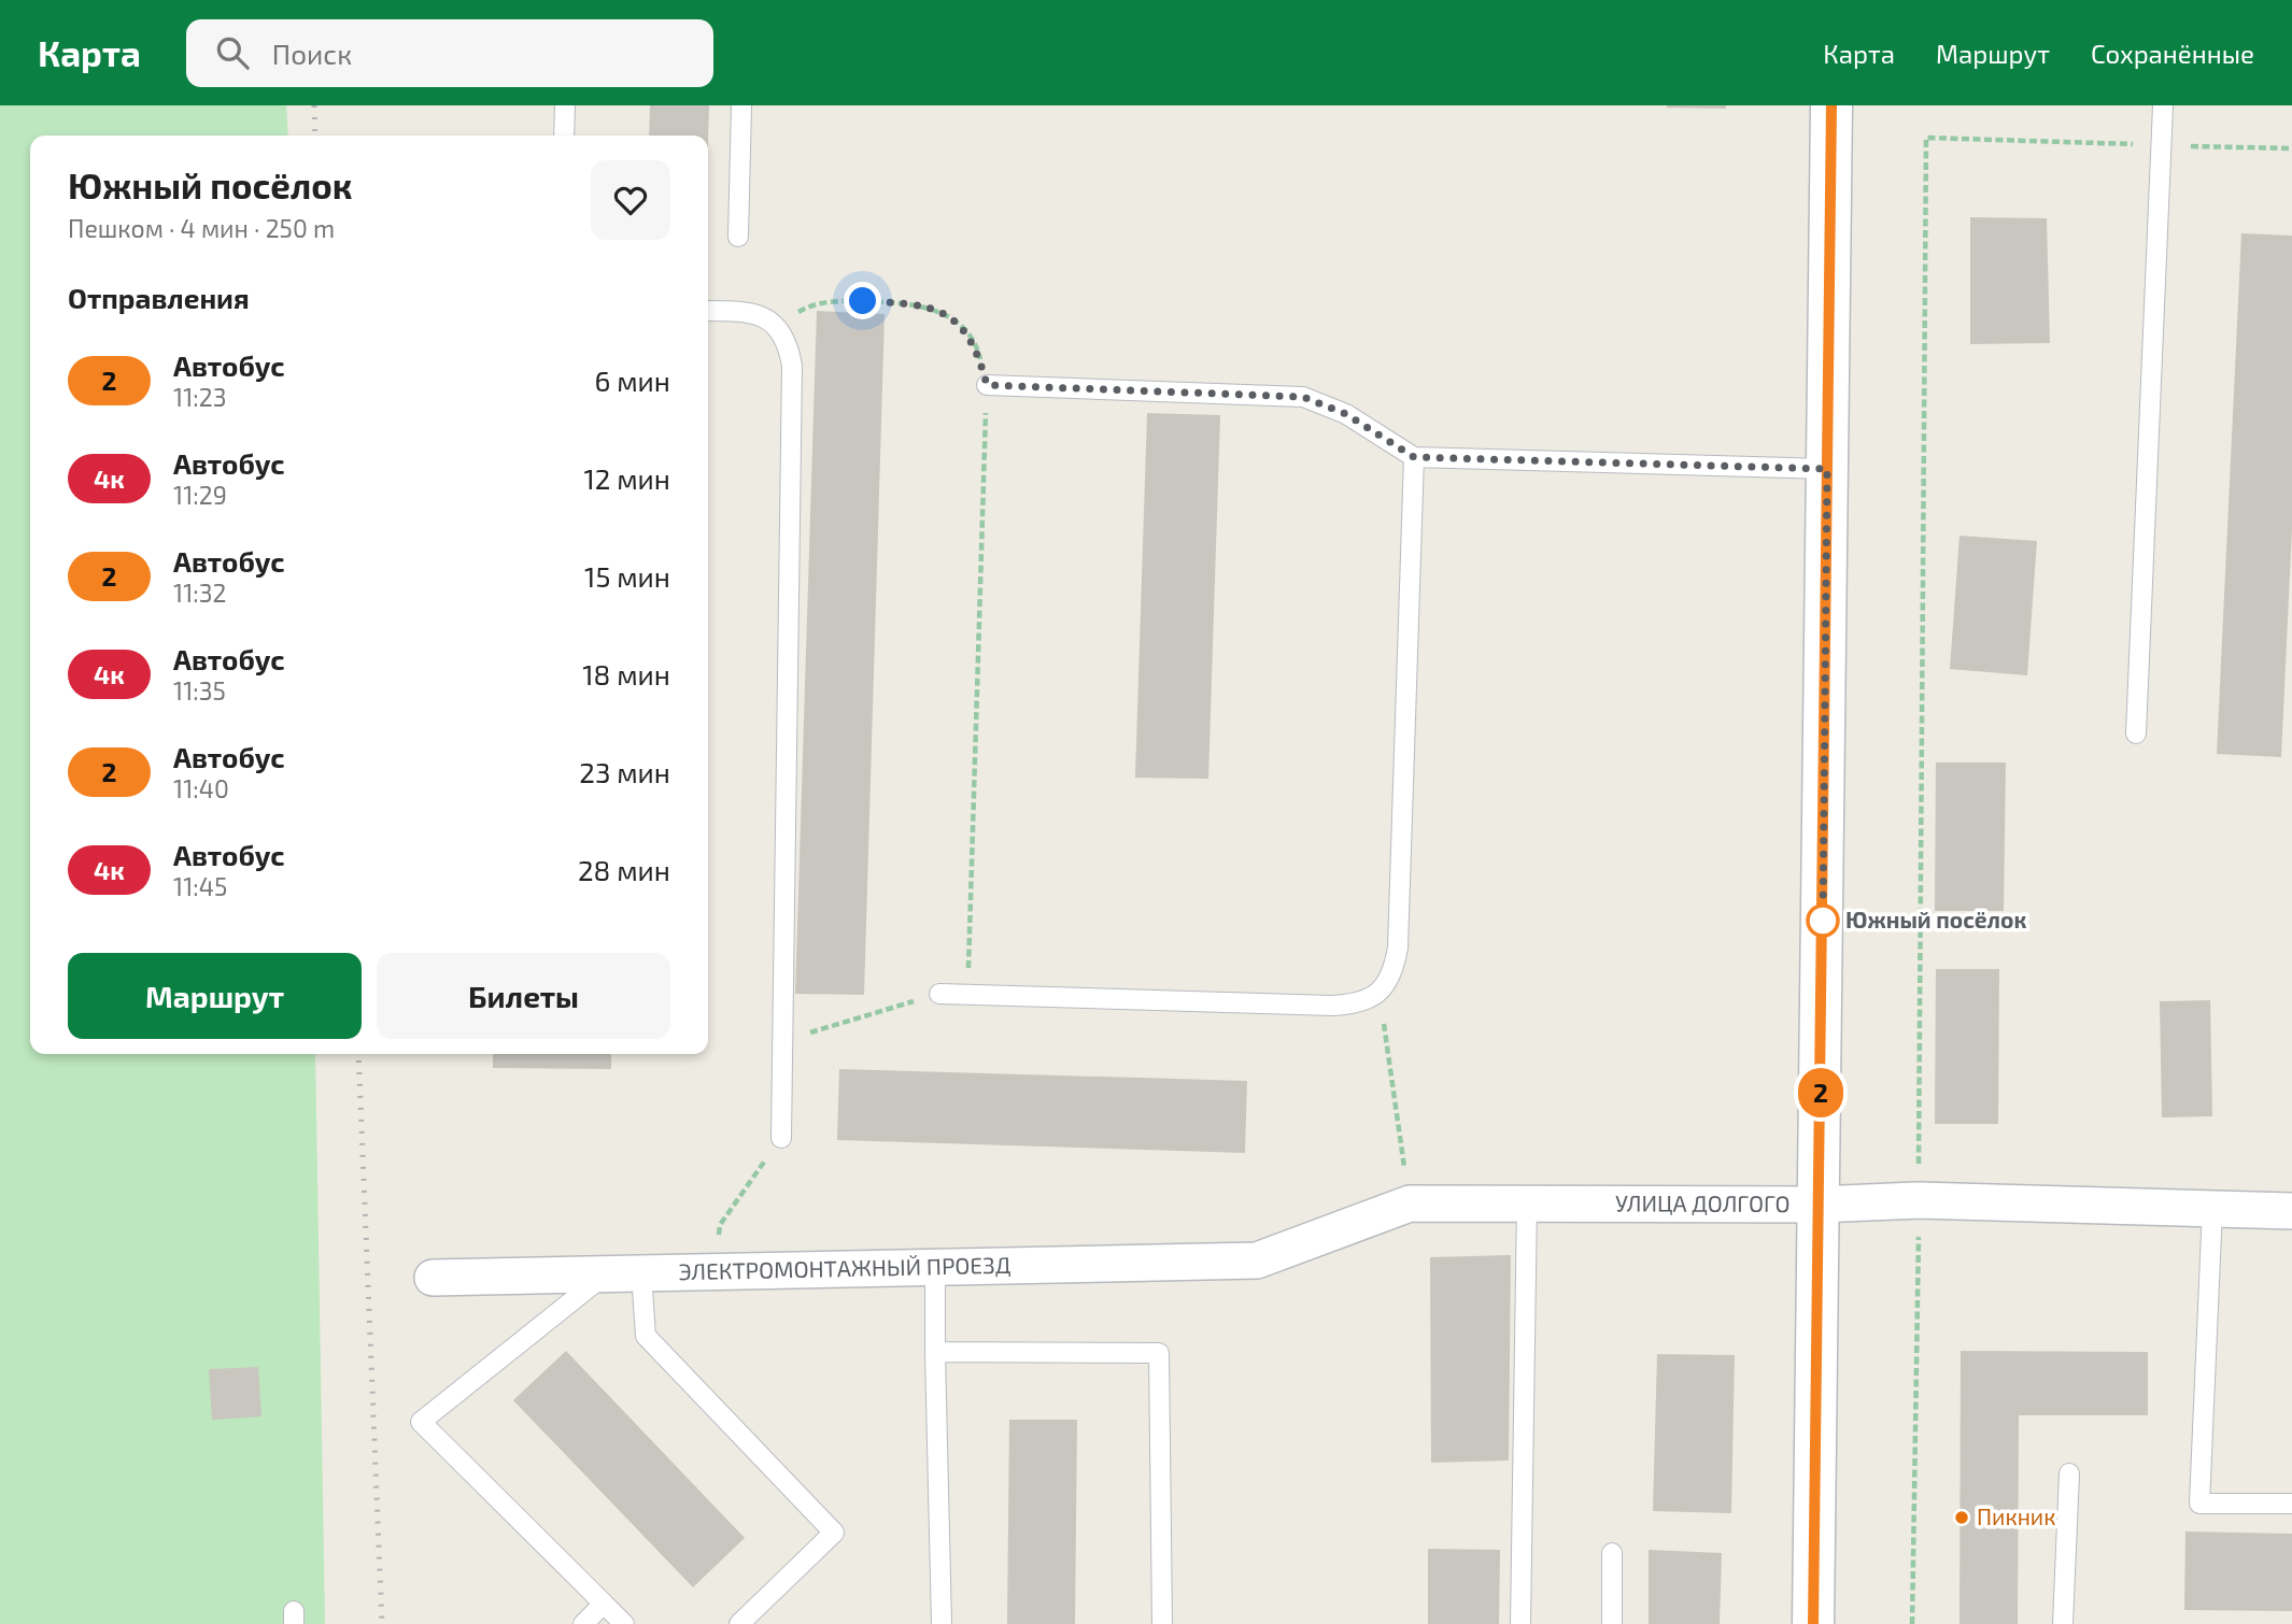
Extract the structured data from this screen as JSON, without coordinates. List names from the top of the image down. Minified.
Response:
{"streets":{"street":["УЛИЦА ДОЛГОГО","ЭЛЕКТРОМОНТАЖНЫЙ ПРОЕЗД"]},"crossings":[["УЛИЦА ДОЛГОГО","ЭЛЕКТРОМОНТАЖНЫЙ ПРОЕЗД"]],"places":["Южный посёлок","Пикник"],"lines":["bus line 2"],"page":{"header":"Карта","search":"Поиск","nav":["Карта","Маршрут","Сохранённые"],"on_map":"2","heading":[["Южный посёлок","Пешком · 4 мин · 250 m"],"Отправления"],"list":[{"mark":"2","name":"Автобус","note":"11:23","value":"6 мин"},{"mark":"4к","name":"Автобус","note":"11:29","value":"12 мин"},{"mark":"2","name":"Автобус","note":"11:32","value":"15 мин"},{"mark":"4к","name":"Автобус","note":"11:35","value":"18 мин"},{"mark":"2","name":"Автобус","note":"11:40","value":"23 мин"},{"mark":"4к","name":"Автобус","note":"11:45","value":"28 мин"}],"buttons":["Маршрут","Билеты"]}}
